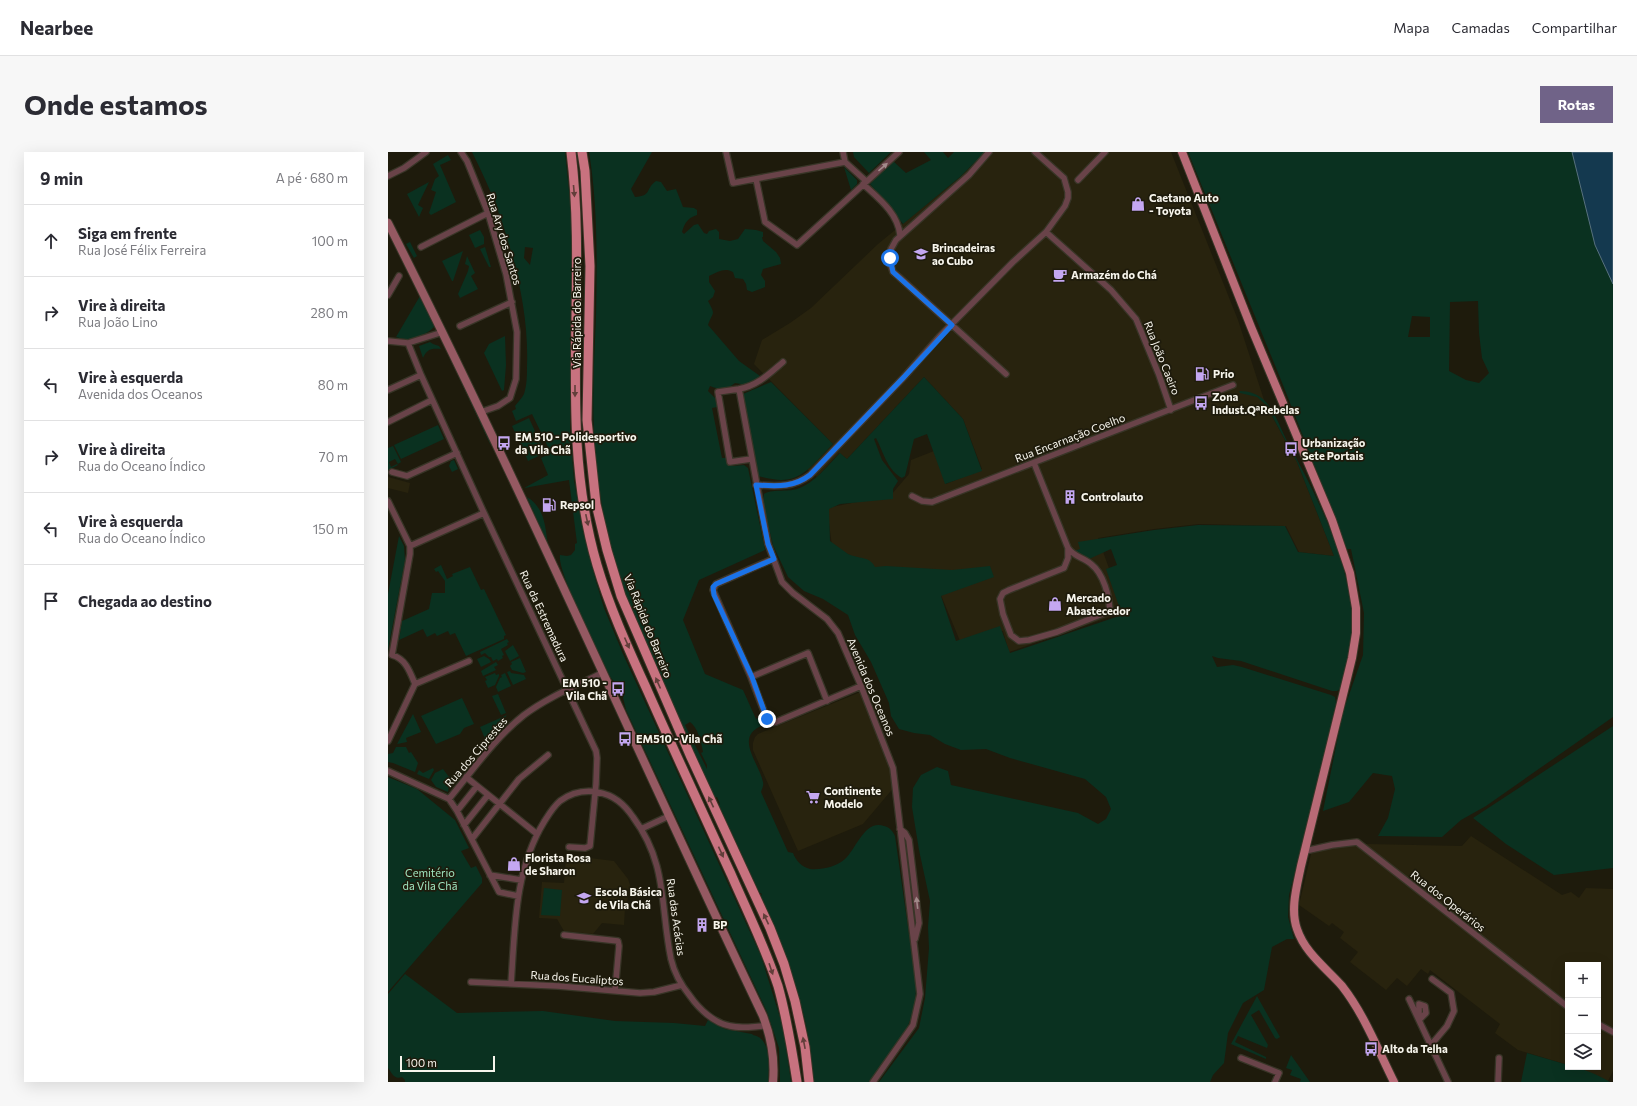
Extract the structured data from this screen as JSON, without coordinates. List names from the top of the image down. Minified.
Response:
{"streets":{"highway":["Via Rápida do Barreiro"],"street":["Rua Ary dos Santos","Rua João Caeiro","Rua Encarnação Coelho","Rua da Estremadura","Avenida dos Oceanos","Rua dos Ciprestes","Rua dos Operários","Rua das Acácias","Rua dos Eucaliptos"]},"crossings":[["Rua João Caeiro","Rua Encarnação Coelho"],["Rua da Estremadura","Rua dos Ciprestes"],["Rua da Estremadura","Rua das Acácias"],["Rua das Acácias","Rua dos Eucaliptos"]],"parks":["Cemitério da Vila Chã"],"places":{"shop":["Caetano Auto - Toyota","Mercado Abastecedor","Florista Rosa de Sharon"],"school or university":["Brincadeiras ao Cubo","Escola Básica de Vila Chã"],"cafe":["Armazém do Chá"],"fuel station":["Prio","Repsol"],"bus stop":["Zona Indust.QªRebelas","EM 510 - Polidesportivo da Vila Chã","Urbanização Sete Portais","EM 510 - Vila Chã","EM510 - Vila Chã","Alto da Telha"],"building":["Controlauto","BP"],"supermarket":["Continente Modelo"]},"scale_bar":"100 m","page":{"header":"Nearbee","nav":["Mapa","Camadas","Compartilhar"],"buttons":"Rotas","title":"Onde estamos","heading":["9 min","A pé · 680 m"],"list":[["Siga em frente","Rua José Félix Ferreira","100 m"],["Vire à direita","Rua João Lino","280 m"],["Vire à esquerda","Avenida dos Oceanos","80 m"],["Vire à direita","Rua do Oceano Índico","70 m"],["Vire à esquerda","Rua do Oceano Índico","150 m"],"Chegada ao destino"],"map_buttons":["+","−"],"scale":"100 m"}}
